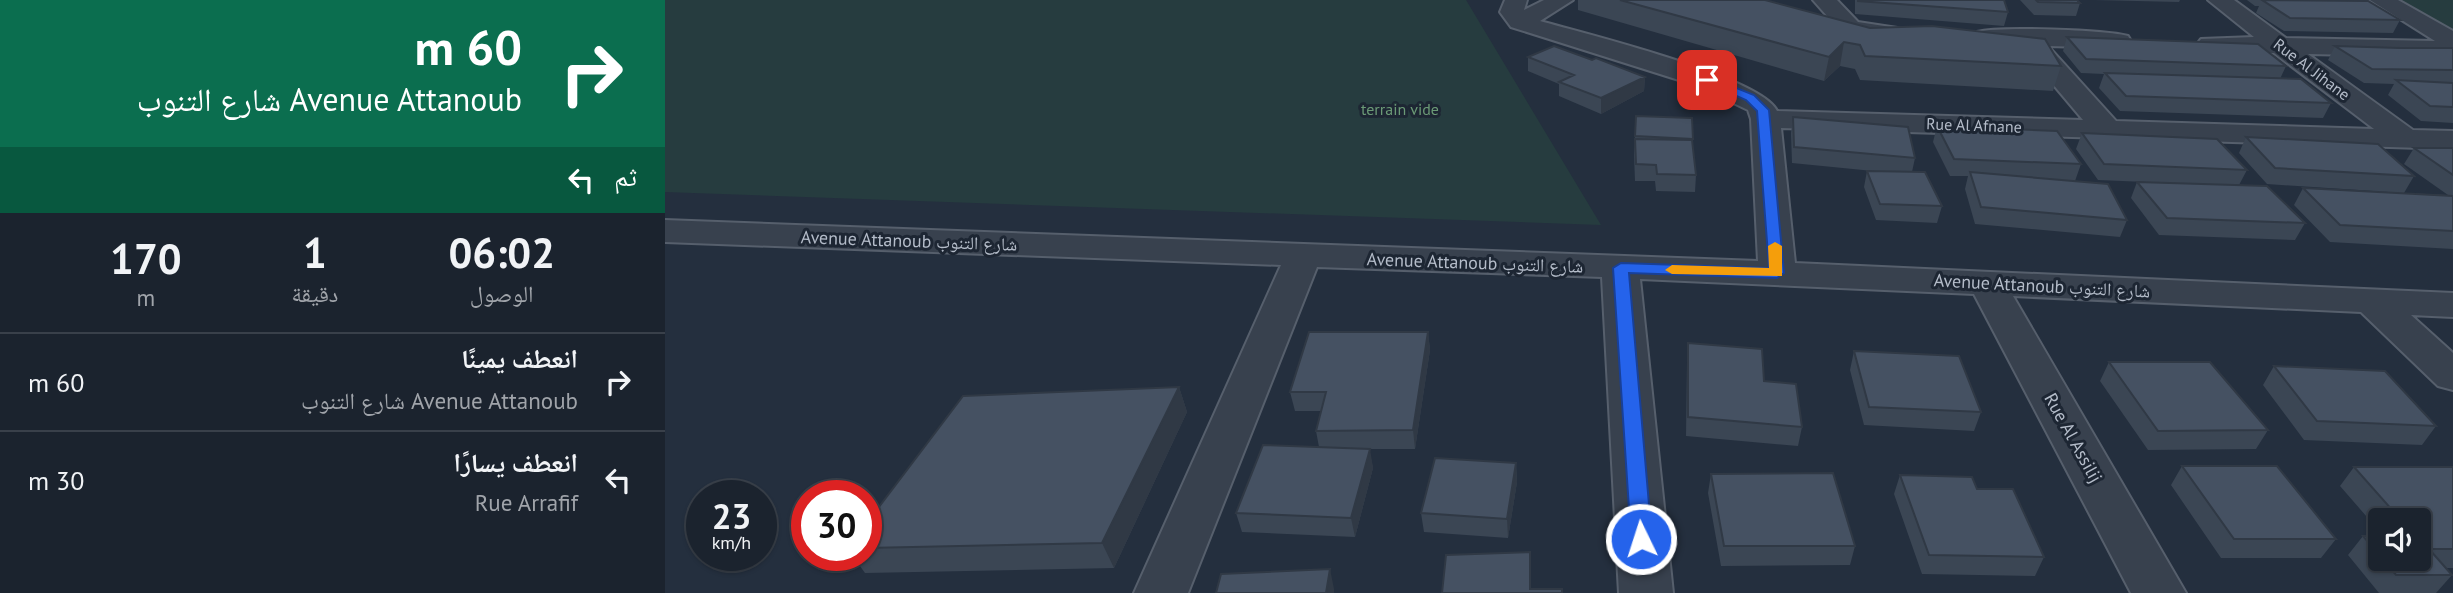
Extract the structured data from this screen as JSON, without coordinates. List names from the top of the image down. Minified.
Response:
{"streets":{"street":["Rue Al Jihane","Rue Al Afnane","Avenue Attanoub شارع التنوب","Rue Al Assilij"]},"crossings":[["Rue Al Jihane","Rue Al Afnane"],["Avenue Attanoub شارع التنوب","Rue Al Assilij"]],"parks":["terrain vide"],"page":{"turn":["60 m","Avenue Attanoub شارع التنوب"],"then":"ثم","eta":["06:02","الوصول","1","دقيقة","170","m"],"list":[{"name":"انعطف يمينًا","note":"Avenue Attanoub شارع التنوب","value":"60 m"},{"name":"انعطف يسارًا","note":"Rue Arrafif","value":"30 m"}],"speed":"23 km/h","limit":"30"}}
